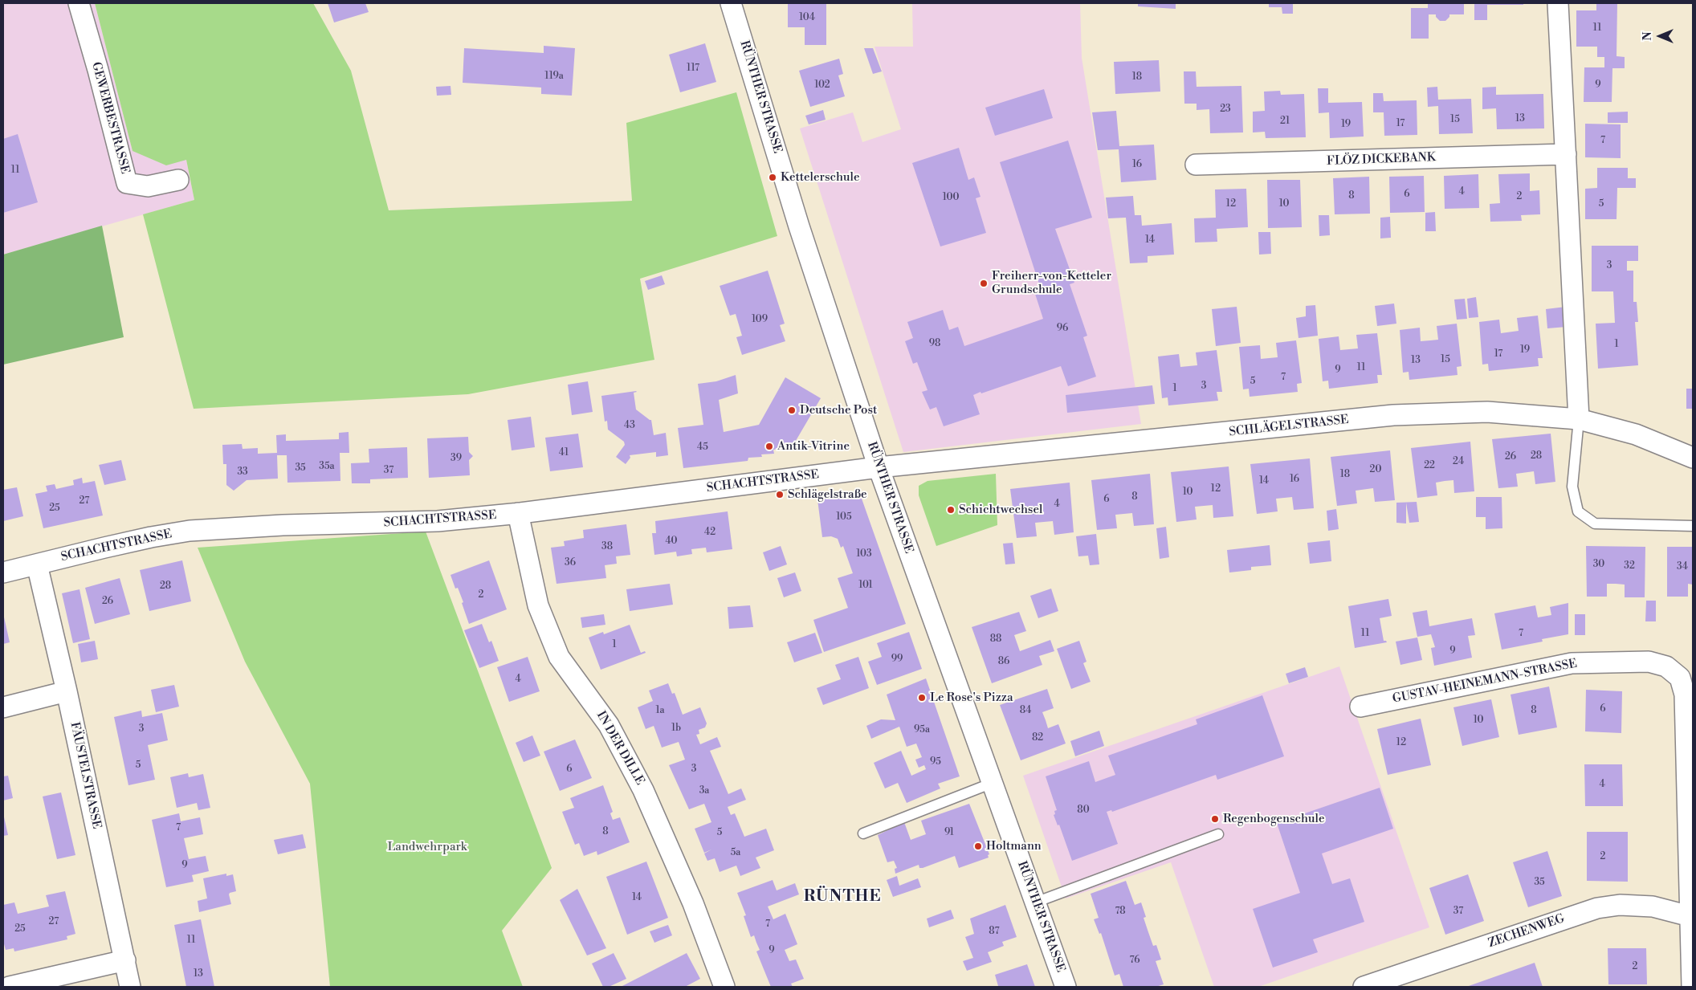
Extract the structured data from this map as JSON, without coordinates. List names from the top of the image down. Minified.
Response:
{"streets":{"street":["RÜNTHER STRASSE","GEWERBESTRASSE","FLÖZ DICKEBANK","SCHLÄGELSTRASSE","SCHACHTSTRASSE","GUSTAV-HEINEMANN-STRASSE","IN DER DILLE","FÄUSTELSTRASSE","ZECHENWEG"]},"crossings":[["RÜNTHER STRASSE","SCHLÄGELSTRASSE"],["RÜNTHER STRASSE","SCHACHTSTRASSE"],["SCHLÄGELSTRASSE","SCHACHTSTRASSE"],["SCHACHTSTRASSE","IN DER DILLE"],["SCHACHTSTRASSE","FÄUSTELSTRASSE"],["GUSTAV-HEINEMANN-STRASSE","ZECHENWEG"]],"districts":["RÜNTHE"],"parks":["Landwehrpark"],"places":["Kettelerschule","Freiherr-von-Ketteler Grundschule","Deutsche Post","Antik-Vitrine","Schlägelstraße","Schichtwechsel","Le Rose's Pizza","Regenbogenschule","Holtmann"],"house_numbers":["104","11","117","119a","18","102","9","23","13","15","21","17","19","7","16","11","4","6","8","2","100","12","10","5","14","3","109","96","98","1","19","17","15","13","11","9","7","5","3","1","43","45","41","28","26","39","24","22","35a","35","20","37","33","18","16","14","12","10","8","6","27","4","25","105","42","40","38","103","36","30","32","34","101","28","2","26","11","7","88","1","9","99","86","4","6","1a","84","8","10","1b","3","95a","82","12","95","5","6","3","4","3a","80","7","8","5","91","5a","2","9","35","14","78","37","27","7","25","87","11","9","76","2","13"],"north":"left"}
